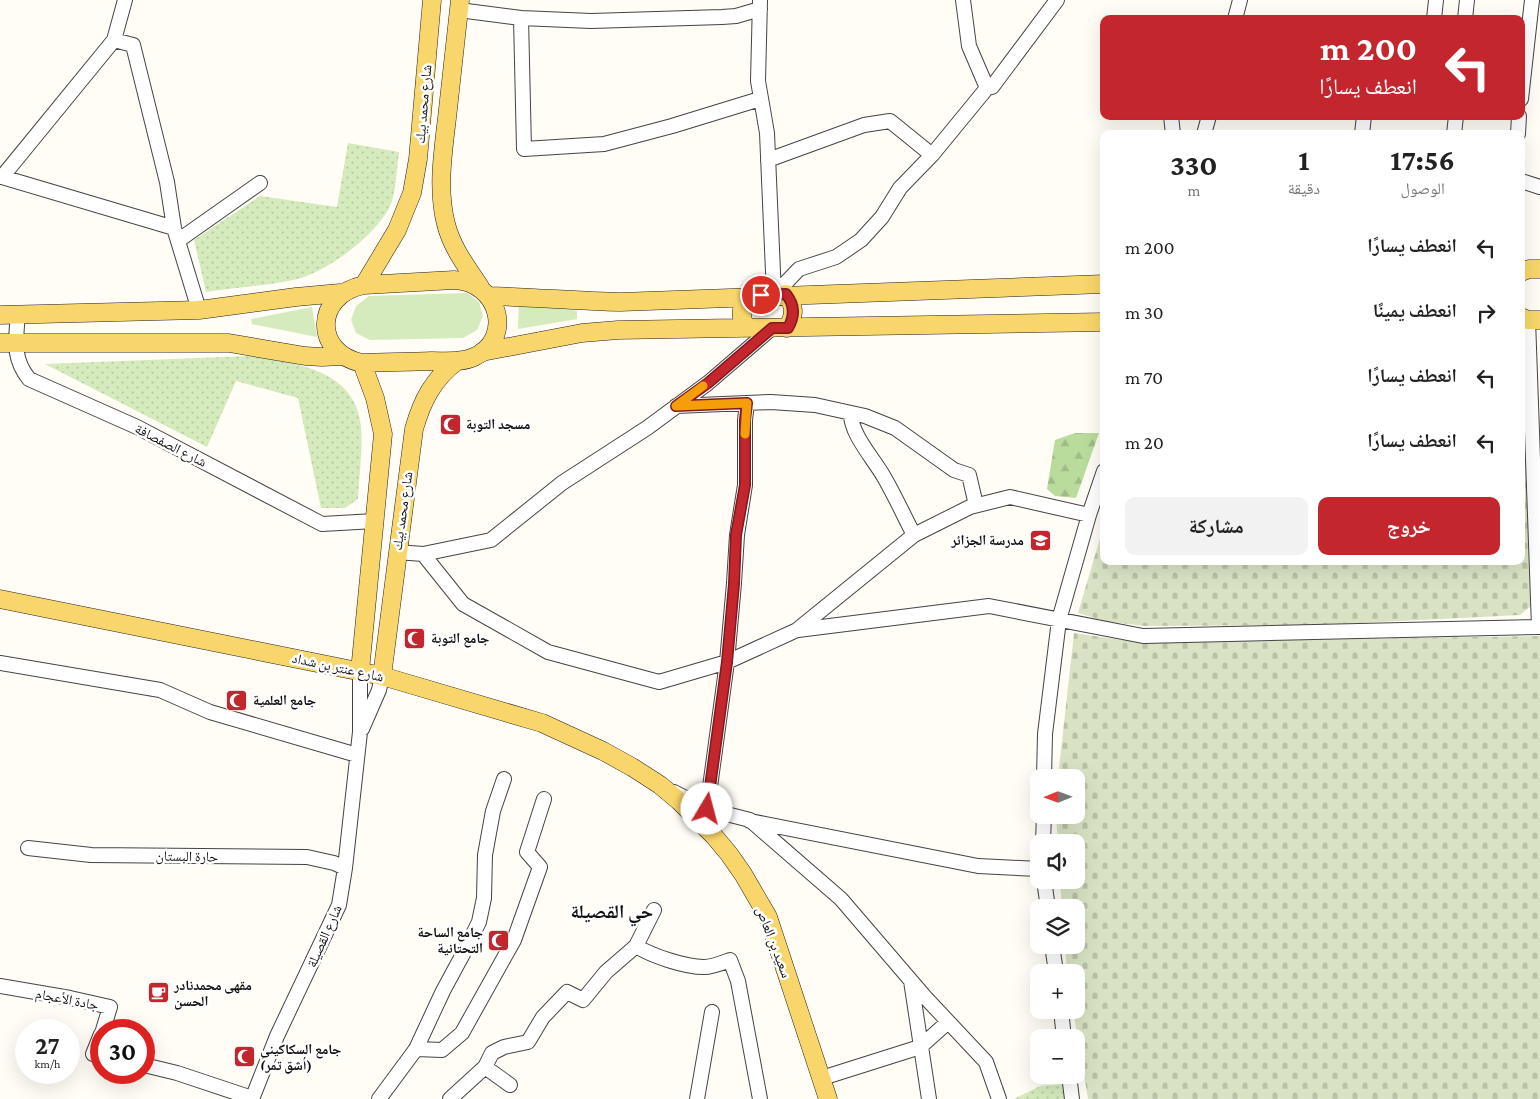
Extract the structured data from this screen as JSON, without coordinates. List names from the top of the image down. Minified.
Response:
{"streets":{"main road":["شارع محمد بيك","شارع عنتر بن شداد","سعيد بن العاص"],"street":["شارع الصفصافة","حارة البستان","شارع القصيلة","جادة الأعجام"]},"crossings":[["شارع محمد بيك","شارع الصفصافة"],["شارع محمد بيك","شارع عنتر بن شداد"],["شارع محمد بيك","شارع القصيلة"],["شارع عنتر بن شداد","شارع القصيلة"],["شارع عنتر بن شداد","سعيد بن العاص"],["حارة البستان","شارع القصيلة"]],"districts":["حي القصيلة"],"places":{"mosque":["مسجد التوبة","جامع التوبة","جامع العلمية","جامع الساحة التحتانية","جامع السكاكيني (أشق تمر)"],"school or university":["مدرسة الجزائر"],"cafe":["مقهى محمدنادر الحسن"]},"north":"left","page":{"turn":["200 m","انعطف يسارًا"],"eta":["17:56","الوصول","1","دقيقة","330","m"],"list":[{"name":"انعطف يسارًا","value":"200 m"},{"name":"انعطف يمينًا","value":"30 m"},{"name":"انعطف يسارًا","value":"70 m"},{"name":"انعطف يسارًا","value":"20 m"}],"buttons":["خروج","مشاركة"],"map_buttons":["+","−"],"speed":"27 km/h","limit":"30"}}
